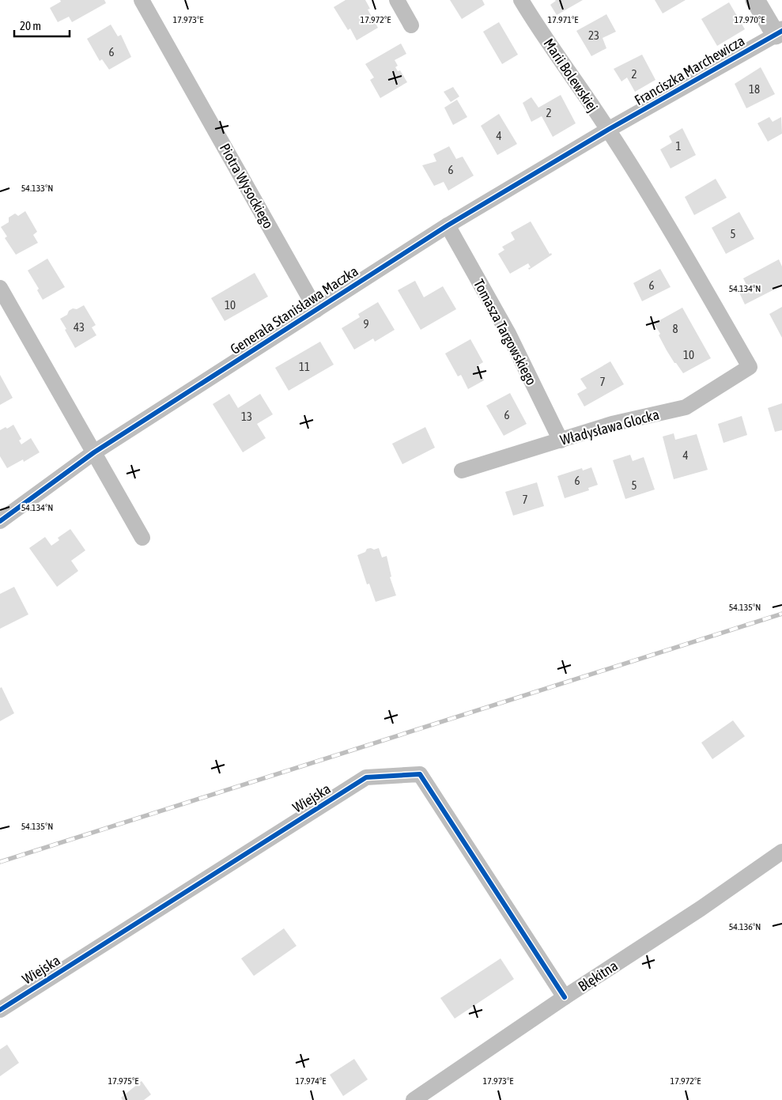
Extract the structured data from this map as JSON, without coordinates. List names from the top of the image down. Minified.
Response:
{"streets":{"street":["Franciszka Marchewicza","Marii Bolewskiej","Piotra Wysockiego","Generała Stanisława Maczka","Tomasza Targowskiego","Władysława Glocka","Wiejska","Błękitna"]},"crossings":[["Franciszka Marchewicza","Marii Bolewskiej"],["Franciszka Marchewicza","Generała Stanisława Maczka"],["Marii Bolewskiej","Generała Stanisława Maczka"],["Marii Bolewskiej","Władysława Glocka"],["Piotra Wysockiego","Generała Stanisława Maczka"],["Generała Stanisława Maczka","Tomasza Targowskiego"],["Tomasza Targowskiego","Władysława Glocka"],["Wiejska","Błękitna"]],"house_numbers":["23","6","2","18","2","4","1","6","5","6","10","9","43","8","10","11","7","6","13","4","6","5","7"],"scale_bar":"20 m","coordinates":["17.973°E","17.972°E","17.971°E","17.970°E","54.133°N","54.134°N","54.135°N","54.136°N","17.975°E","17.974°E"]}
